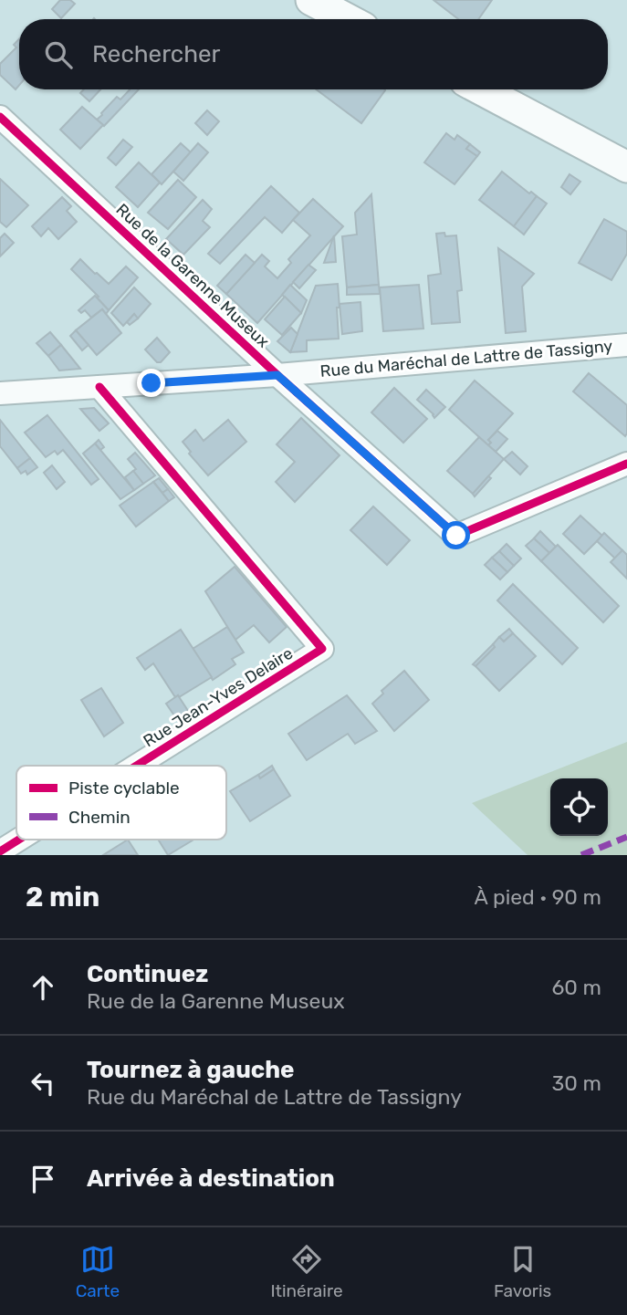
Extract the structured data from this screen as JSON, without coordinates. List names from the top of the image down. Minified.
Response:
{"streets":{"street":["Rue de la Garenne Museux","Rue du Maréchal de Lattre de Tassigny","Rue Jean-Yves Delaire"]},"crossings":[["Rue de la Garenne Museux","Rue du Maréchal de Lattre de Tassigny"],["Rue du Maréchal de Lattre de Tassigny","Rue Jean-Yves Delaire"]],"legend":["Piste cyclable","Chemin"],"page":{"search":"Rechercher","heading":["2 min","À pied · 90 m"],"list":[["Continuez","Rue de la Garenne Museux","60 m"],["Tournez à gauche","Rue du Maréchal de Lattre de Tassigny","30 m"],"Arrivée à destination"],"nav":["Carte","Itinéraire","Favoris"]}}
